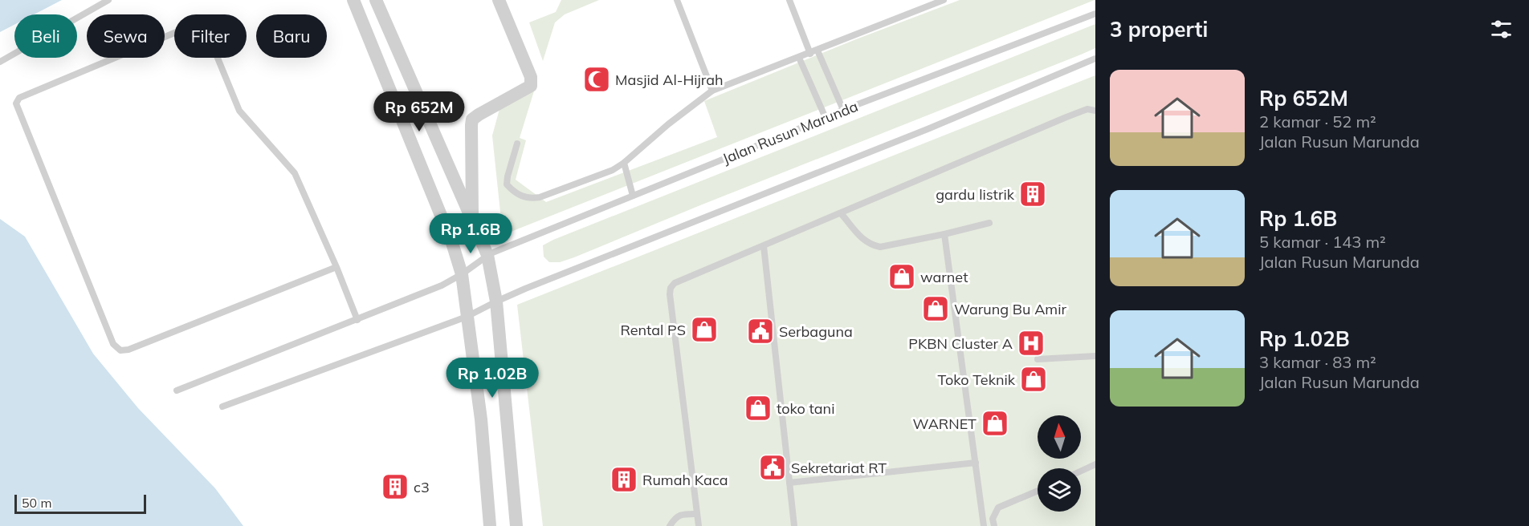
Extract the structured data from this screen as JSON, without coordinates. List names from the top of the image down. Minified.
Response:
{"streets":{"lane":["Jalan Rusun Marunda"]},"places":{"mosque":["Masjid Al-Hijrah"],"building":["gardu listrik","Rumah Kaca","c3"],"shop":["warnet","Warung Bu Amir","Rental PS","Toko Teknik","toko tani","WARNET"],"public building":["Serbaguna","Sekretariat RT"],"hospital":["PKBN Cluster A"]},"scale_bar":"50 m","north":"top","page":{"heading":"3 properti","chip":["Beli","Sewa","Filter","Baru"],"list":[{"name":"Rp 652M","note":"2 kamar · 52 m² · Jalan Rusun Marunda"},{"name":"Rp 1.6B","note":"5 kamar · 143 m² · Jalan Rusun Marunda"},{"name":"Rp 1.02B","note":"3 kamar · 83 m² · Jalan Rusun Marunda"}],"price":["Rp 652M","Rp 1.6B","Rp 1.02B"],"scale":"50 m"}}
